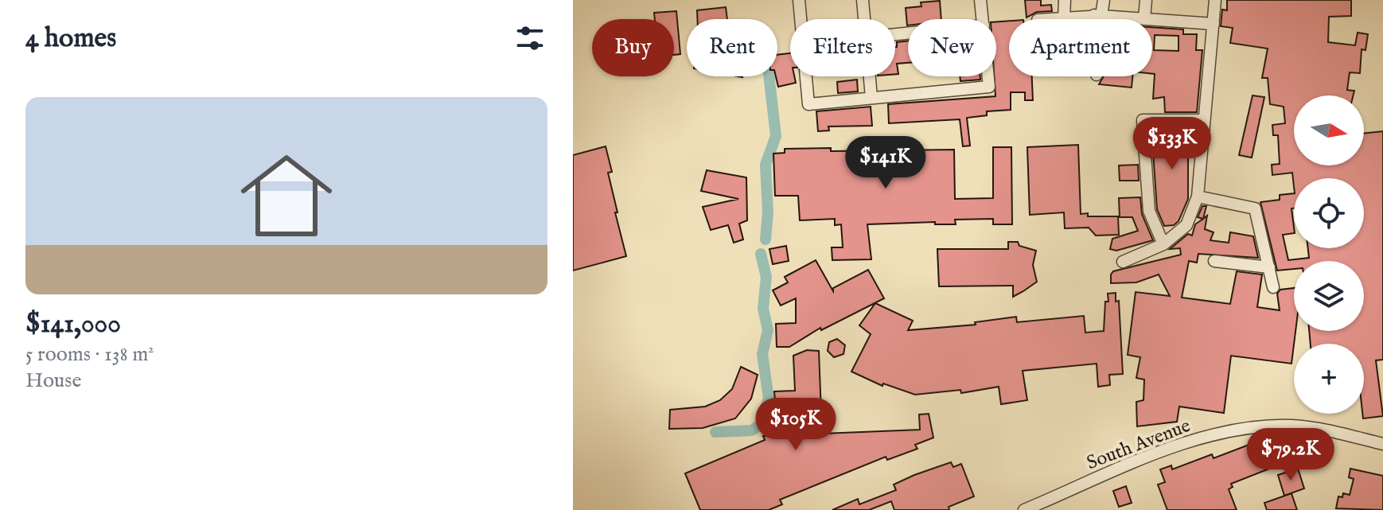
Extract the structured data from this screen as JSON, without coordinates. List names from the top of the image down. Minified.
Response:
{"streets":{"street":["South Avenue"]},"north":"right","page":{"heading":"4 homes","chip":["Buy","Rent","Filters","New","Apartment"],"list":[{"name":"$141,000","note":"5 rooms · 138 m² · House"}],"map_buttons":"+","price":["$133K","$141K","$105K","$79.2K"]}}
